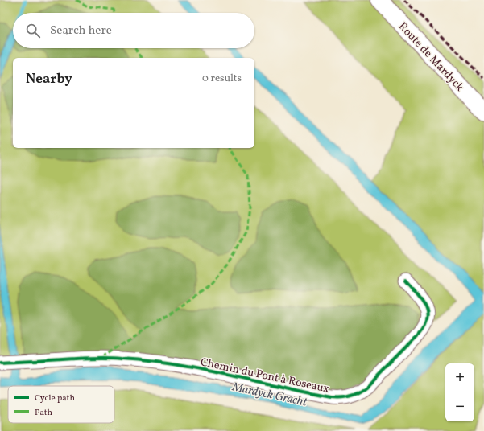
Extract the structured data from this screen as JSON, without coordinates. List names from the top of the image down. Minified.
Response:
{"streets":{"main road":["Route de Mardyck"],"street":["Chemin du Pont à Roseaux"]},"water":["Mardyck Gracht"],"legend":["Cycle path","Path"],"page":{"search":"Search here","heading":["Nearby","0 results"],"map_buttons":["+","−"]}}
